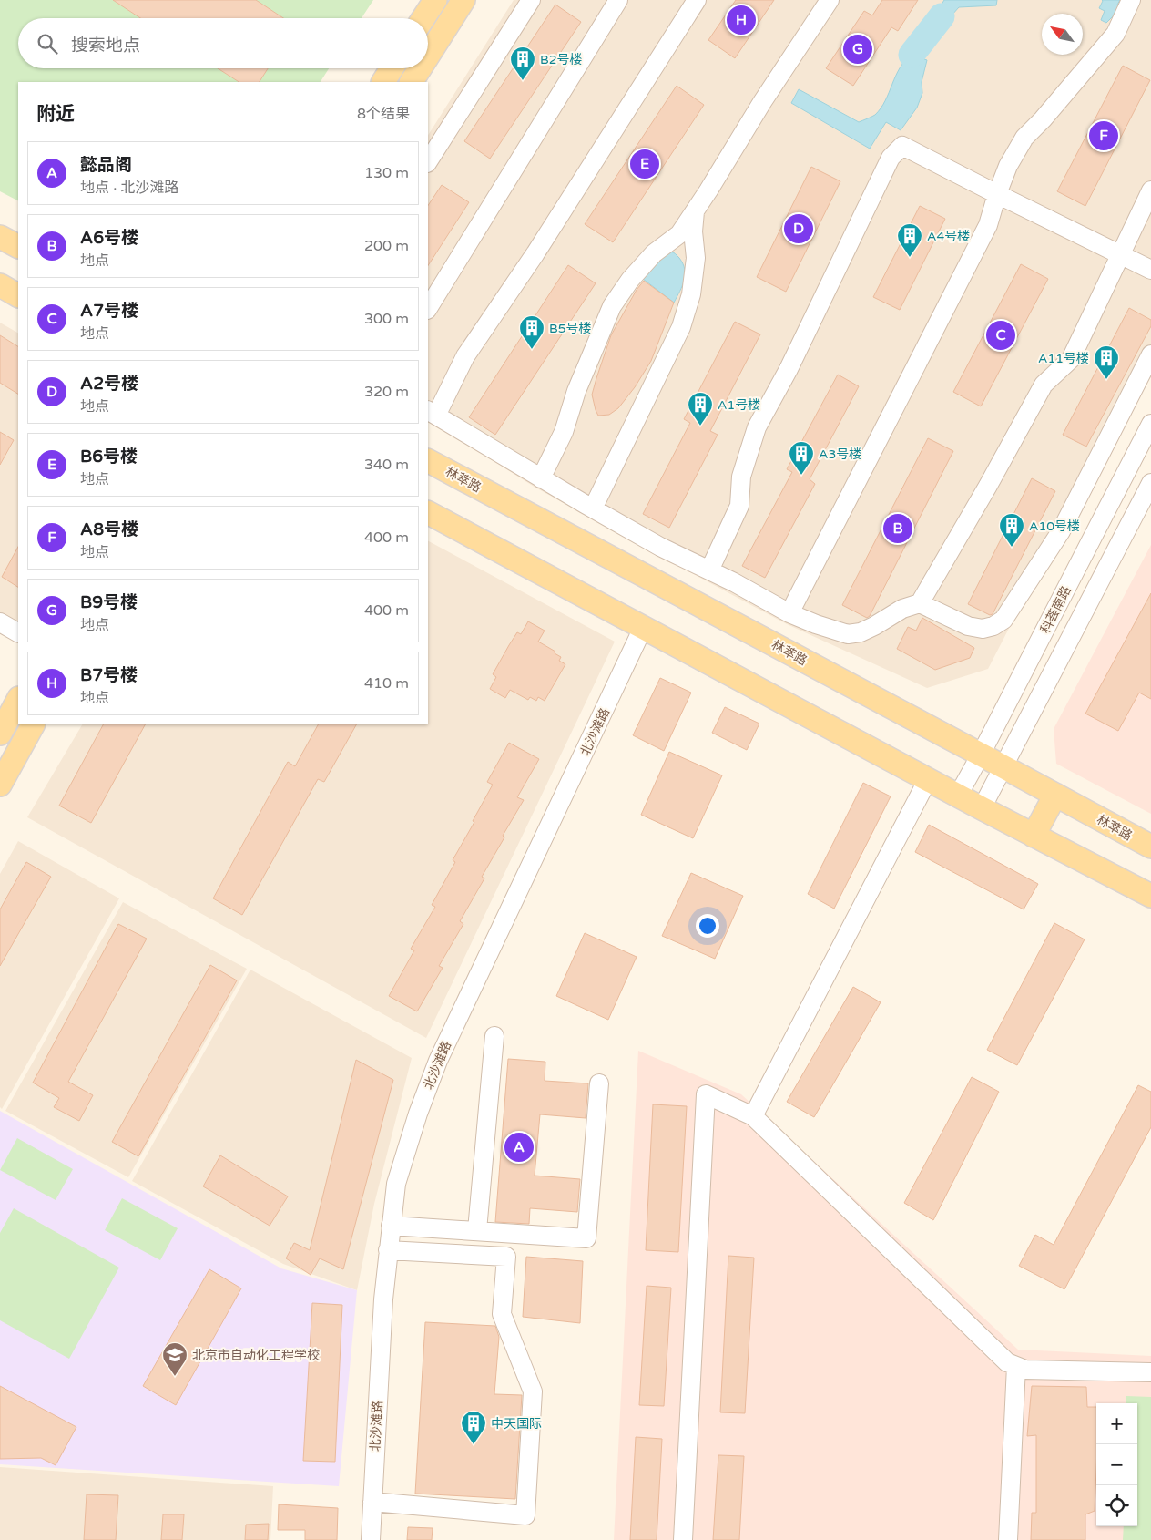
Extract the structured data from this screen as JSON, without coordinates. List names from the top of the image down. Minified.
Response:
{"streets":{"main road":["林萃路"],"street":["科荟南路","北沙滩路"]},"crossings":[["林萃路","科荟南路"]],"places":{"building":["B2号楼","A4号楼","B5号楼","A11号楼","A1号楼","A3号楼","A10号楼","中天国际"],"school or university":["北京市自动化工程学校"]},"north":"top left","page":{"pins":["H","G","F","E","D","C","B","A"],"search":"搜索地点","heading":["附近","8个结果"],"list":[{"mark":"A","name":"懿品阁","note":"地点 · 北沙滩路","value":"130 m"},{"mark":"B","name":"A6号楼","note":"地点","value":"200 m"},{"mark":"C","name":"A7号楼","note":"地点","value":"300 m"},{"mark":"D","name":"A2号楼","note":"地点","value":"320 m"},{"mark":"E","name":"B6号楼","note":"地点","value":"340 m"},{"mark":"F","name":"A8号楼","note":"地点","value":"400 m"},{"mark":"G","name":"B9号楼","note":"地点","value":"400 m"},{"mark":"H","name":"B7号楼","note":"地点","value":"410 m"}],"map_buttons":["+","−"]}}
